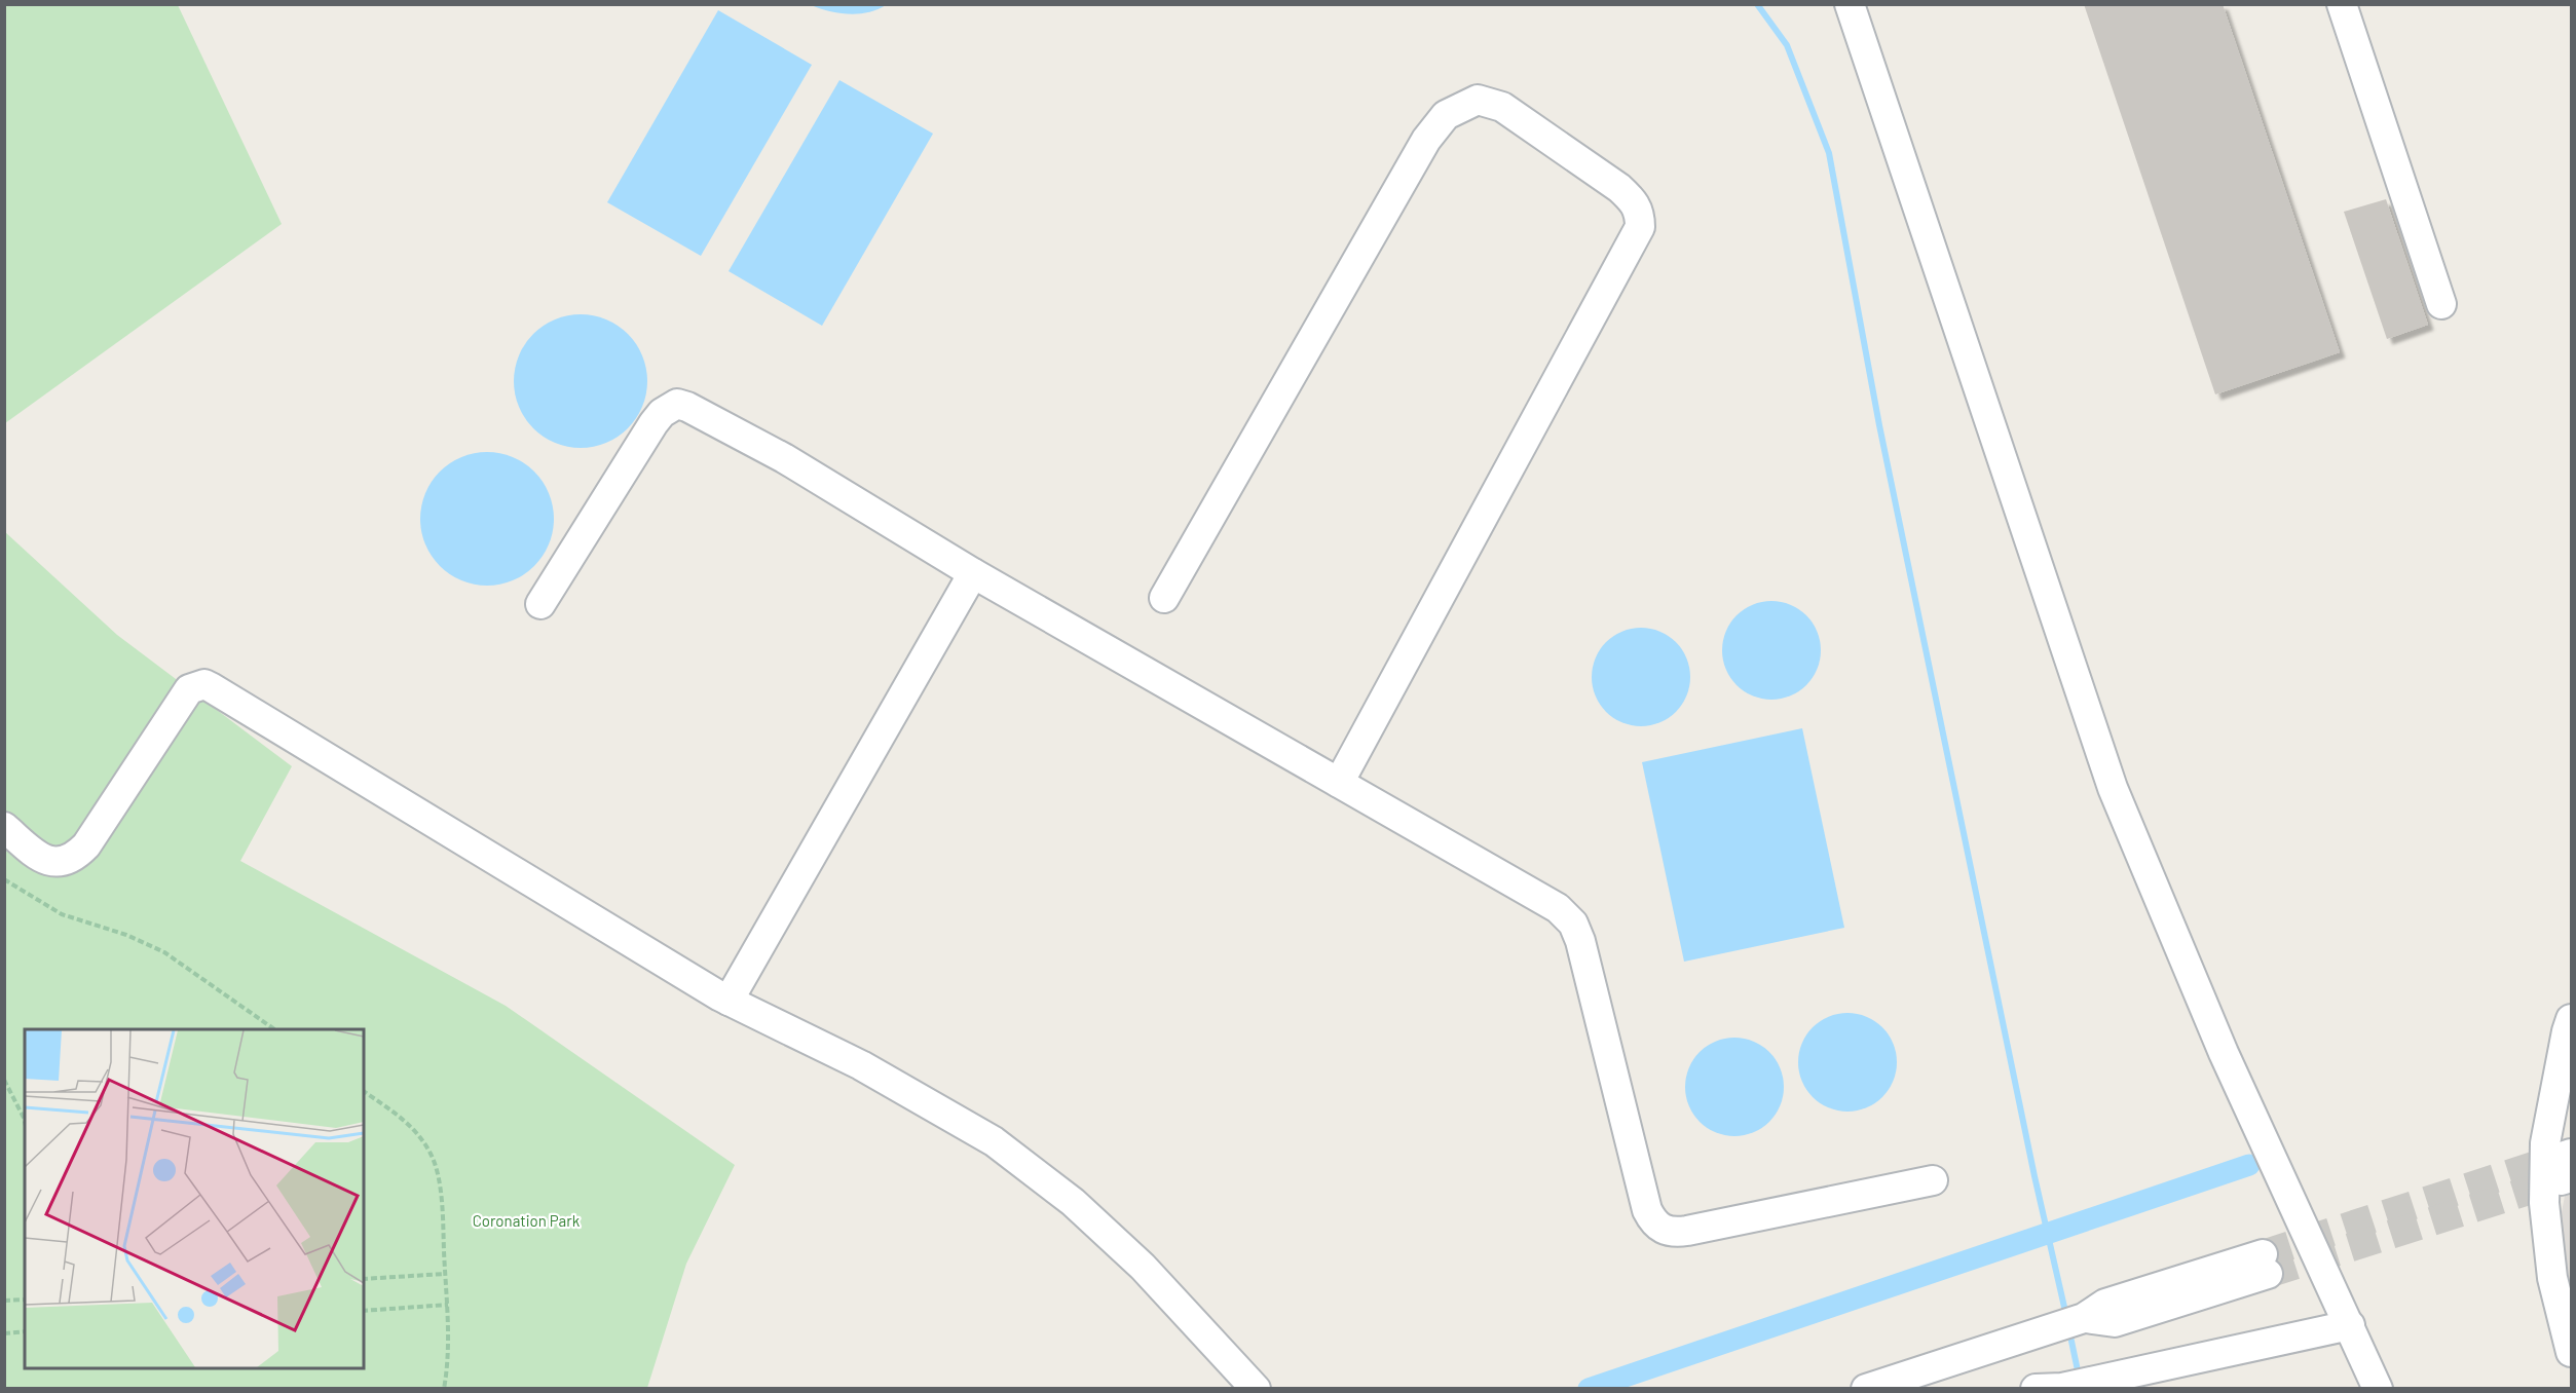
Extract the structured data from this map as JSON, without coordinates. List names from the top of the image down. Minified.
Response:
{"parks":["Coronation Park"]}
